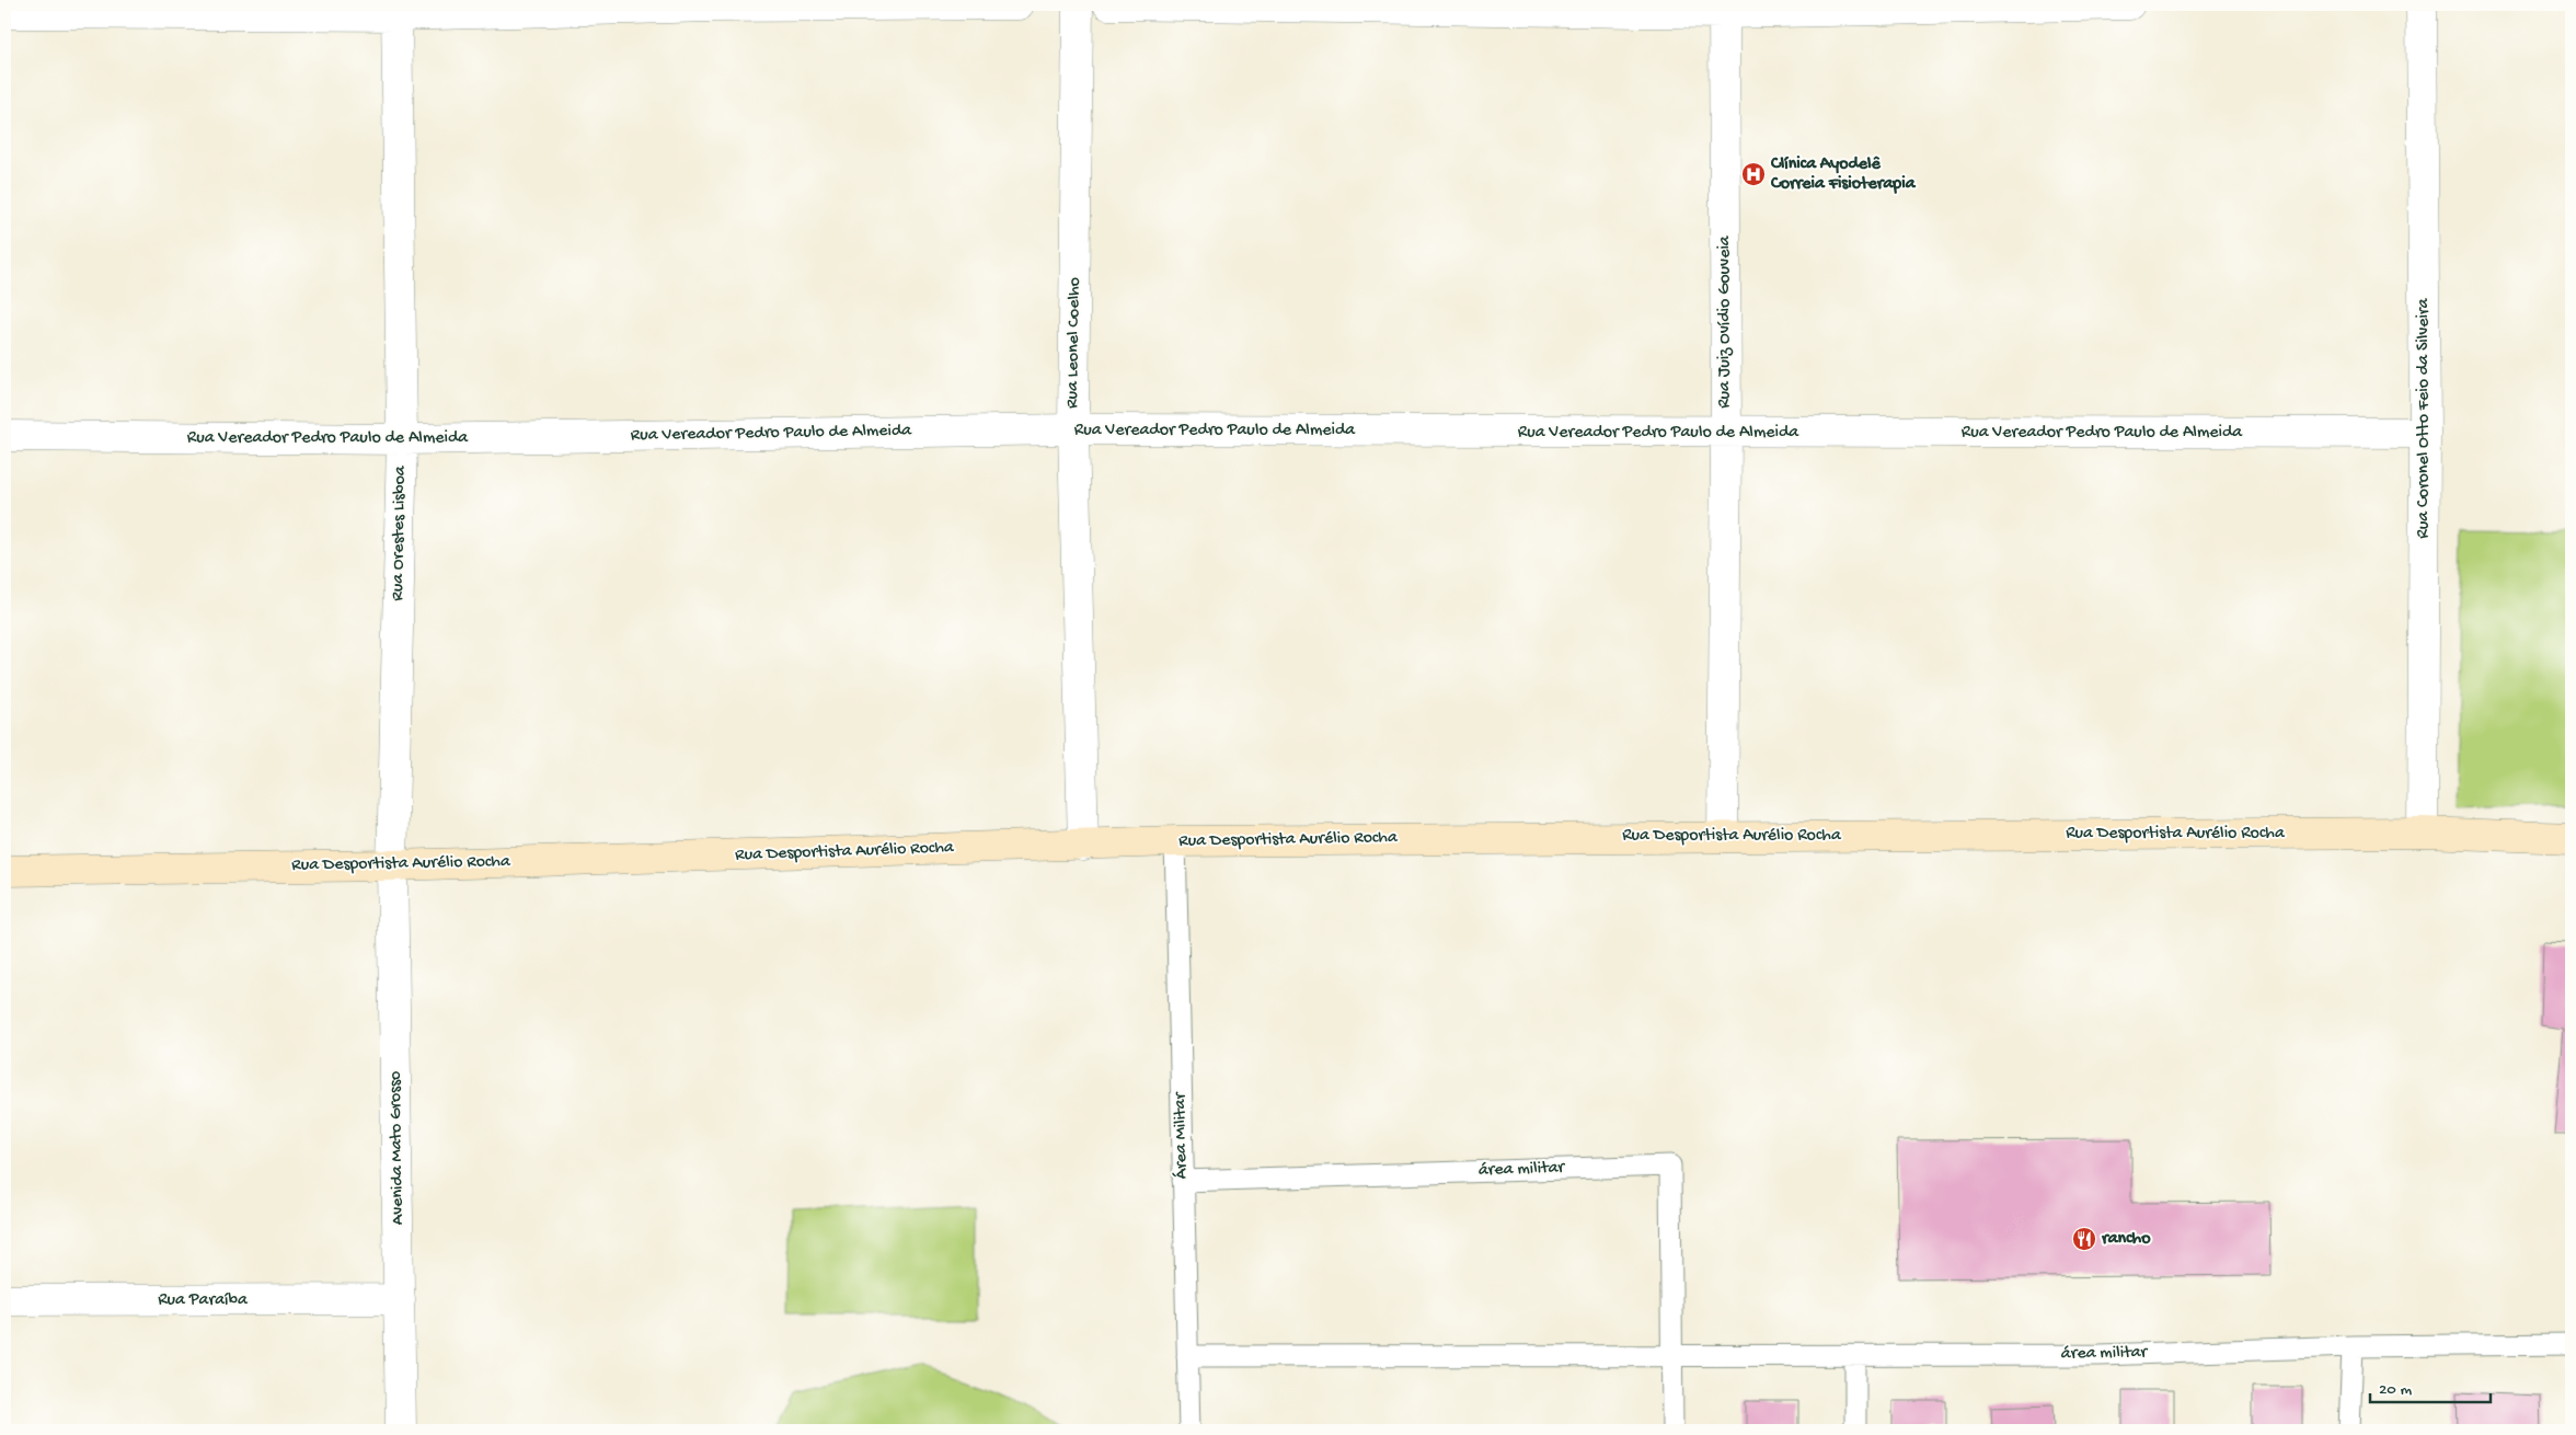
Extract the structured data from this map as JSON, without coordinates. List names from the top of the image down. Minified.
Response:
{"streets":{"street":["Rua Juiz Ovídio Gouveia","Rua Leonel Coelho","Rua Coronel Otto Feio da Silveira","Rua Vereador Pedro Paulo de Almeida","Rua Orestes Lisboa","Rua Desportista Aurélio Rocha","Avenida Mato Grosso","Rua Paraíba"],"lane":["Área Militar","área militar"]},"crossings":[["Rua Juiz Ovídio Gouveia","Rua Vereador Pedro Paulo de Almeida"],["Rua Juiz Ovídio Gouveia","Rua Desportista Aurélio Rocha"],["Rua Leonel Coelho","Rua Vereador Pedro Paulo de Almeida"],["Rua Leonel Coelho","Rua Desportista Aurélio Rocha"],["Rua Coronel Otto Feio da Silveira","Rua Vereador Pedro Paulo de Almeida"],["Rua Coronel Otto Feio da Silveira","Rua Desportista Aurélio Rocha"],["Rua Vereador Pedro Paulo de Almeida","Rua Orestes Lisboa"],["Rua Orestes Lisboa","Rua Desportista Aurélio Rocha"],["Rua Orestes Lisboa","Avenida Mato Grosso"],["Rua Desportista Aurélio Rocha","Área Militar"],["Rua Desportista Aurélio Rocha","Avenida Mato Grosso"],["Área Militar","área militar"],["Avenida Mato Grosso","Rua Paraíba"]],"places":{"hospital":["Clínica Ayodelê Correia Fisioterapia"],"restaurant":["rancho"]},"scale_bar":"20 m"}
